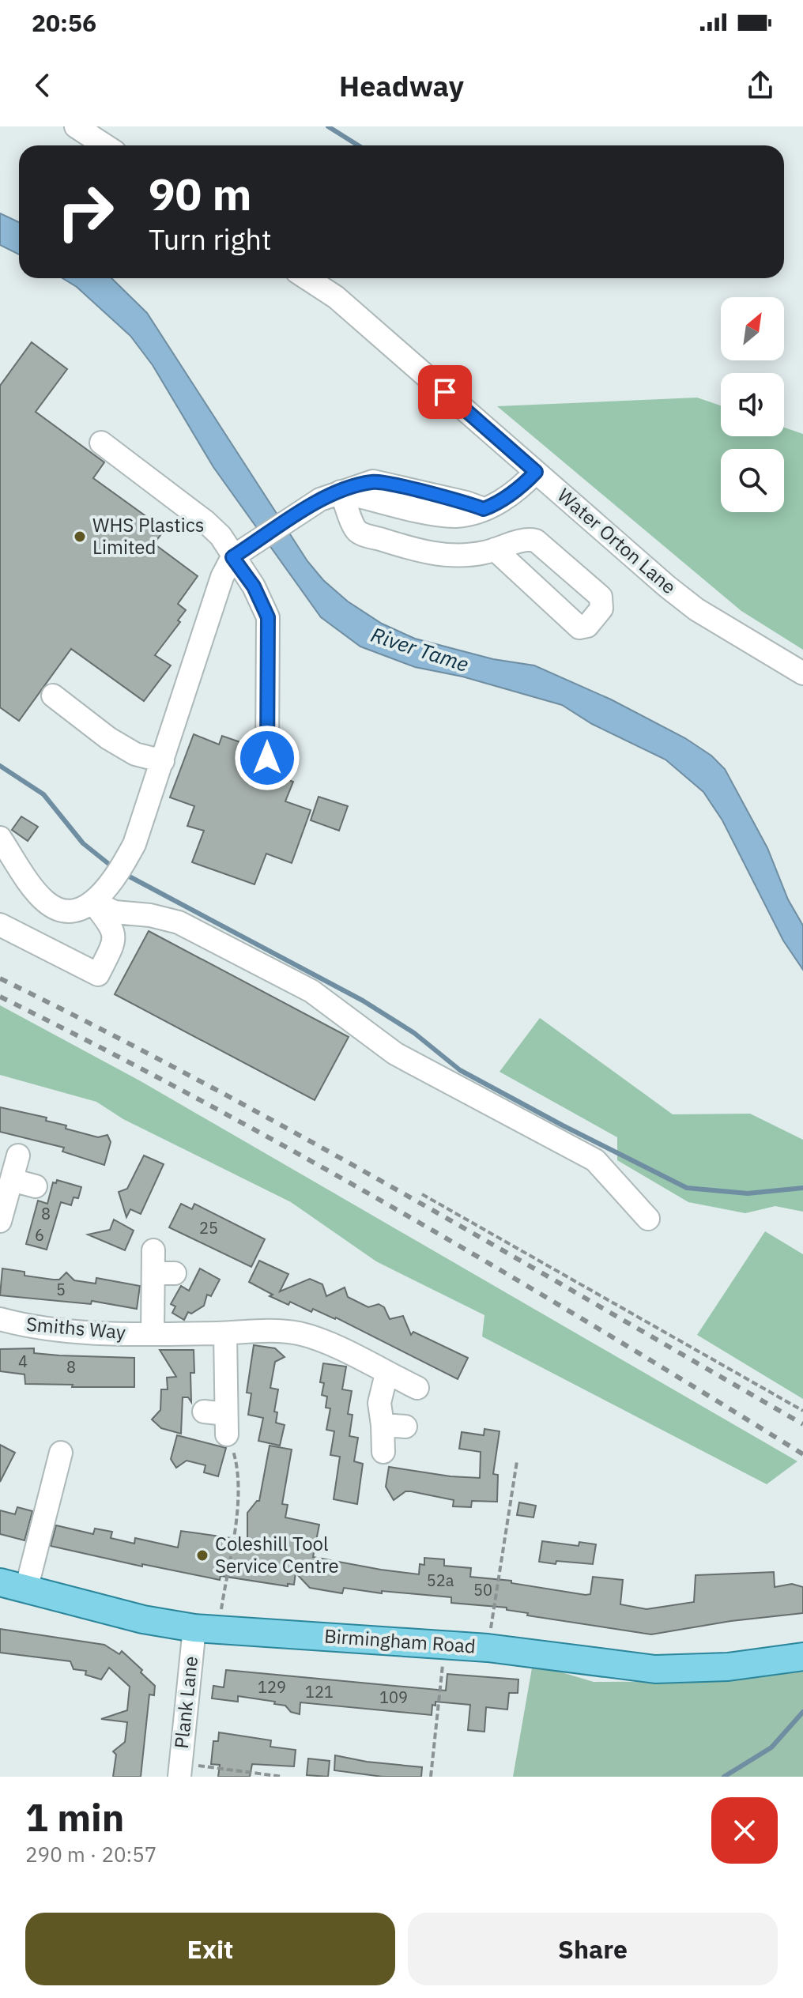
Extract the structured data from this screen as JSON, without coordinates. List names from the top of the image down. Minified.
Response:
{"streets":{"main road":["Birmingham Road"],"street":["Water Orton Lane","Smiths Way","Plank Lane"]},"crossings":[["Birmingham Road","Plank Lane"]],"water":["River Tame"],"places":["WHS Plastics Limited","Coleshill Tool Service Centre"],"house_numbers":["8","25","6","5","4","8","52a","50","129","121","109"],"north":"top right","page":{"status":"20:56","header":"Headway","turn":["90 m","Turn right"],"heading":["1 min","290 m · 20:57"],"buttons":["Exit","Share"]}}
